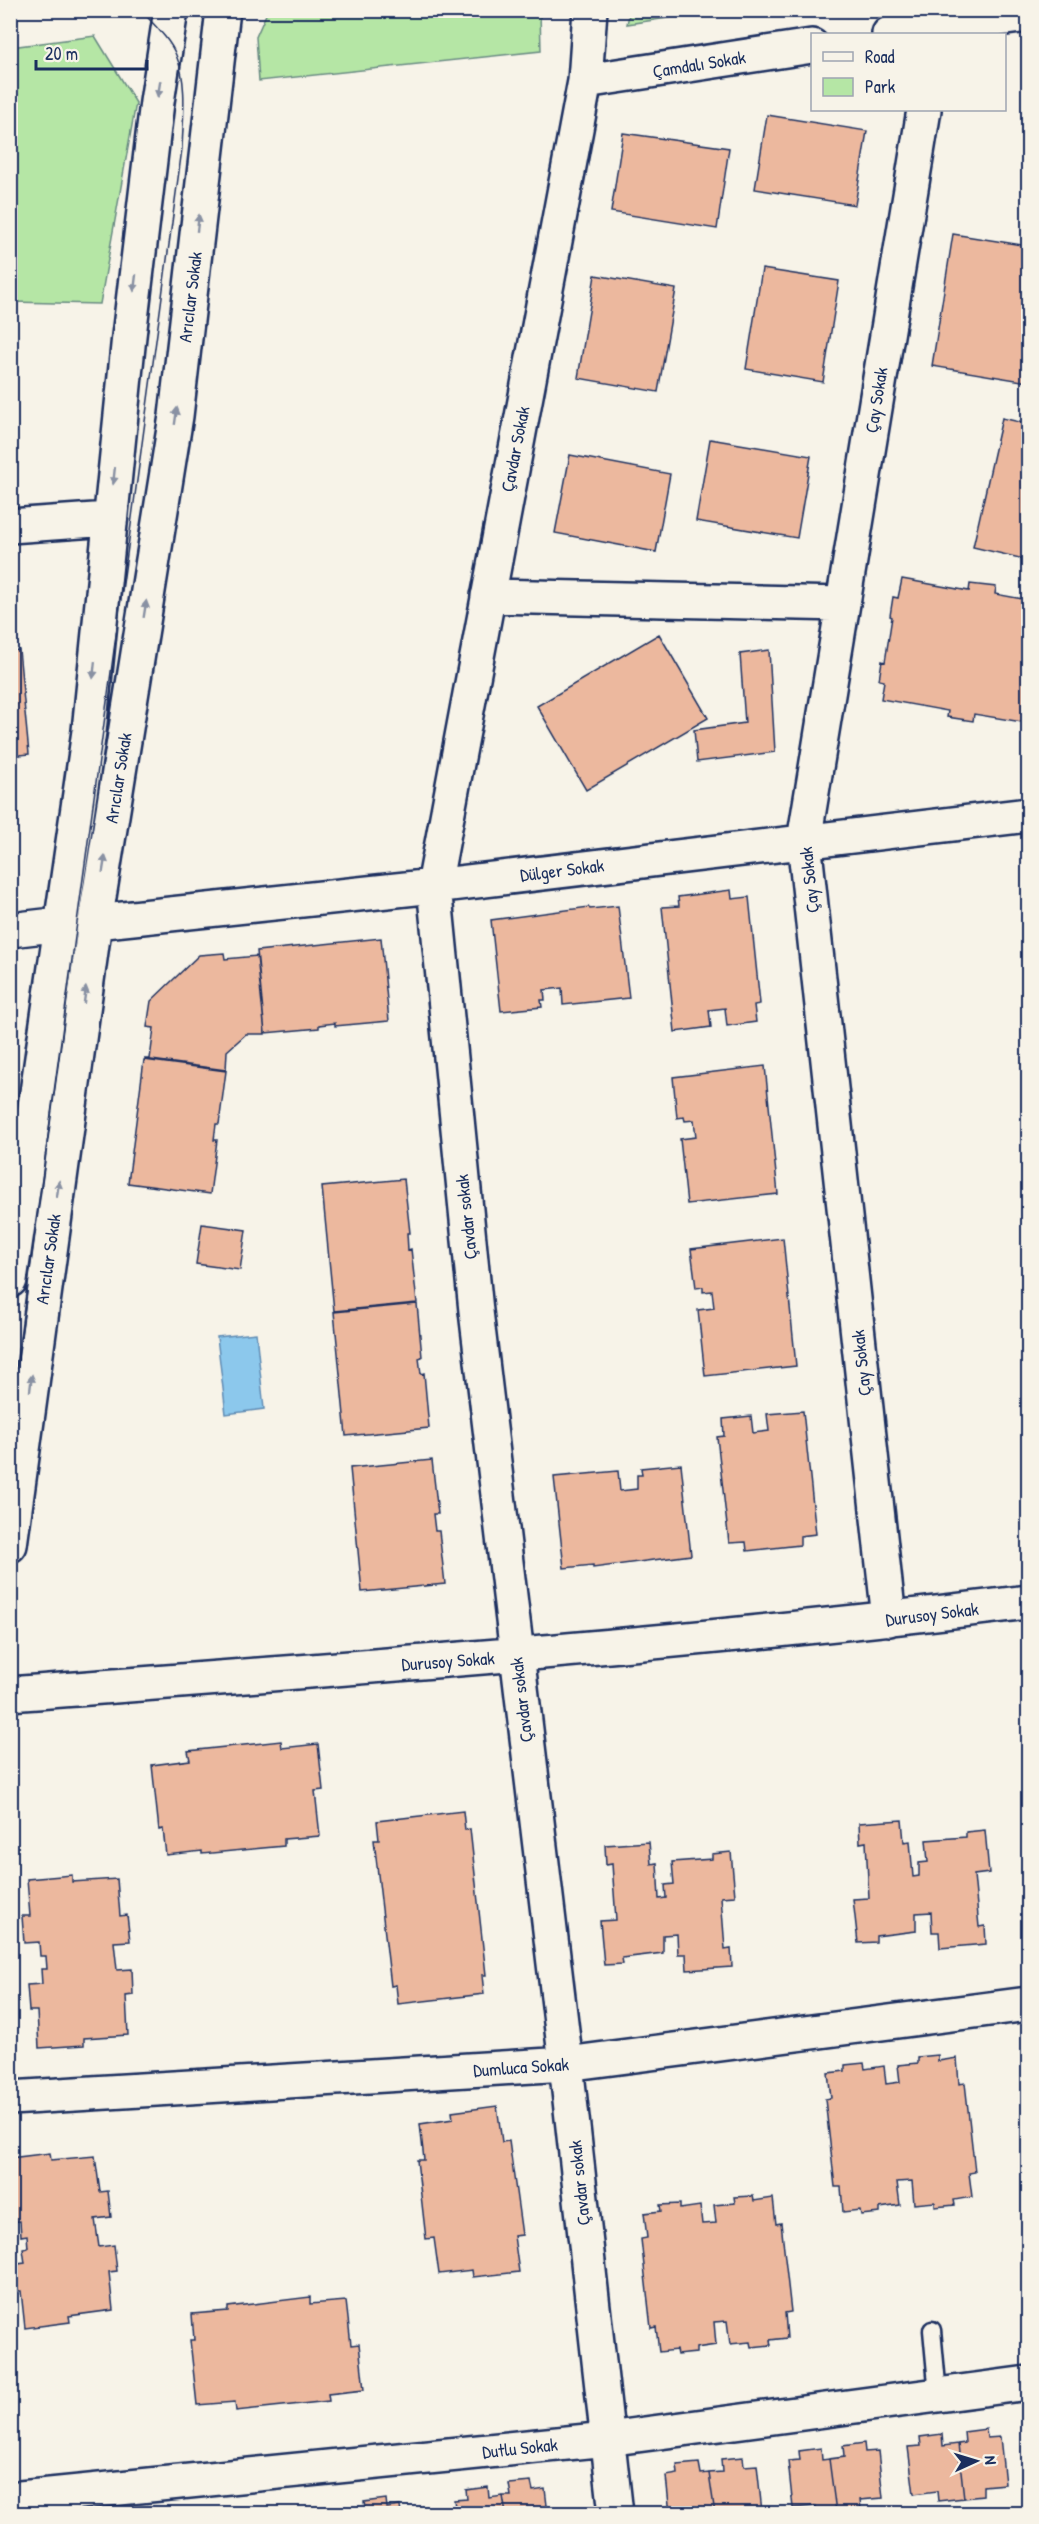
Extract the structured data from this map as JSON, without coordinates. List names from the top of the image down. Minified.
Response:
{"streets":{"street":["Çamdalı Sokak","Arıcılar Sokak","Çay Sokak","Çavdar Sokak","Dülger Sokak","Çavdar sokak","Durusoy Sokak","Dumluca Sokak","Dutlu Sokak"]},"crossings":[["Çamdalı Sokak","Çavdar Sokak"],["Arıcılar Sokak","Dülger Sokak"],["Çay Sokak","Dülger Sokak"],["Çay Sokak","Durusoy Sokak"],["Çavdar Sokak","Dülger Sokak"],["Çavdar Sokak","Çavdar sokak"],["Dülger Sokak","Çavdar sokak"],["Çavdar sokak","Durusoy Sokak"],["Çavdar sokak","Dumluca Sokak"],["Çavdar sokak","Dutlu Sokak"]],"legend":["Road","Park"],"scale_bar":"20 m","north":"right"}
